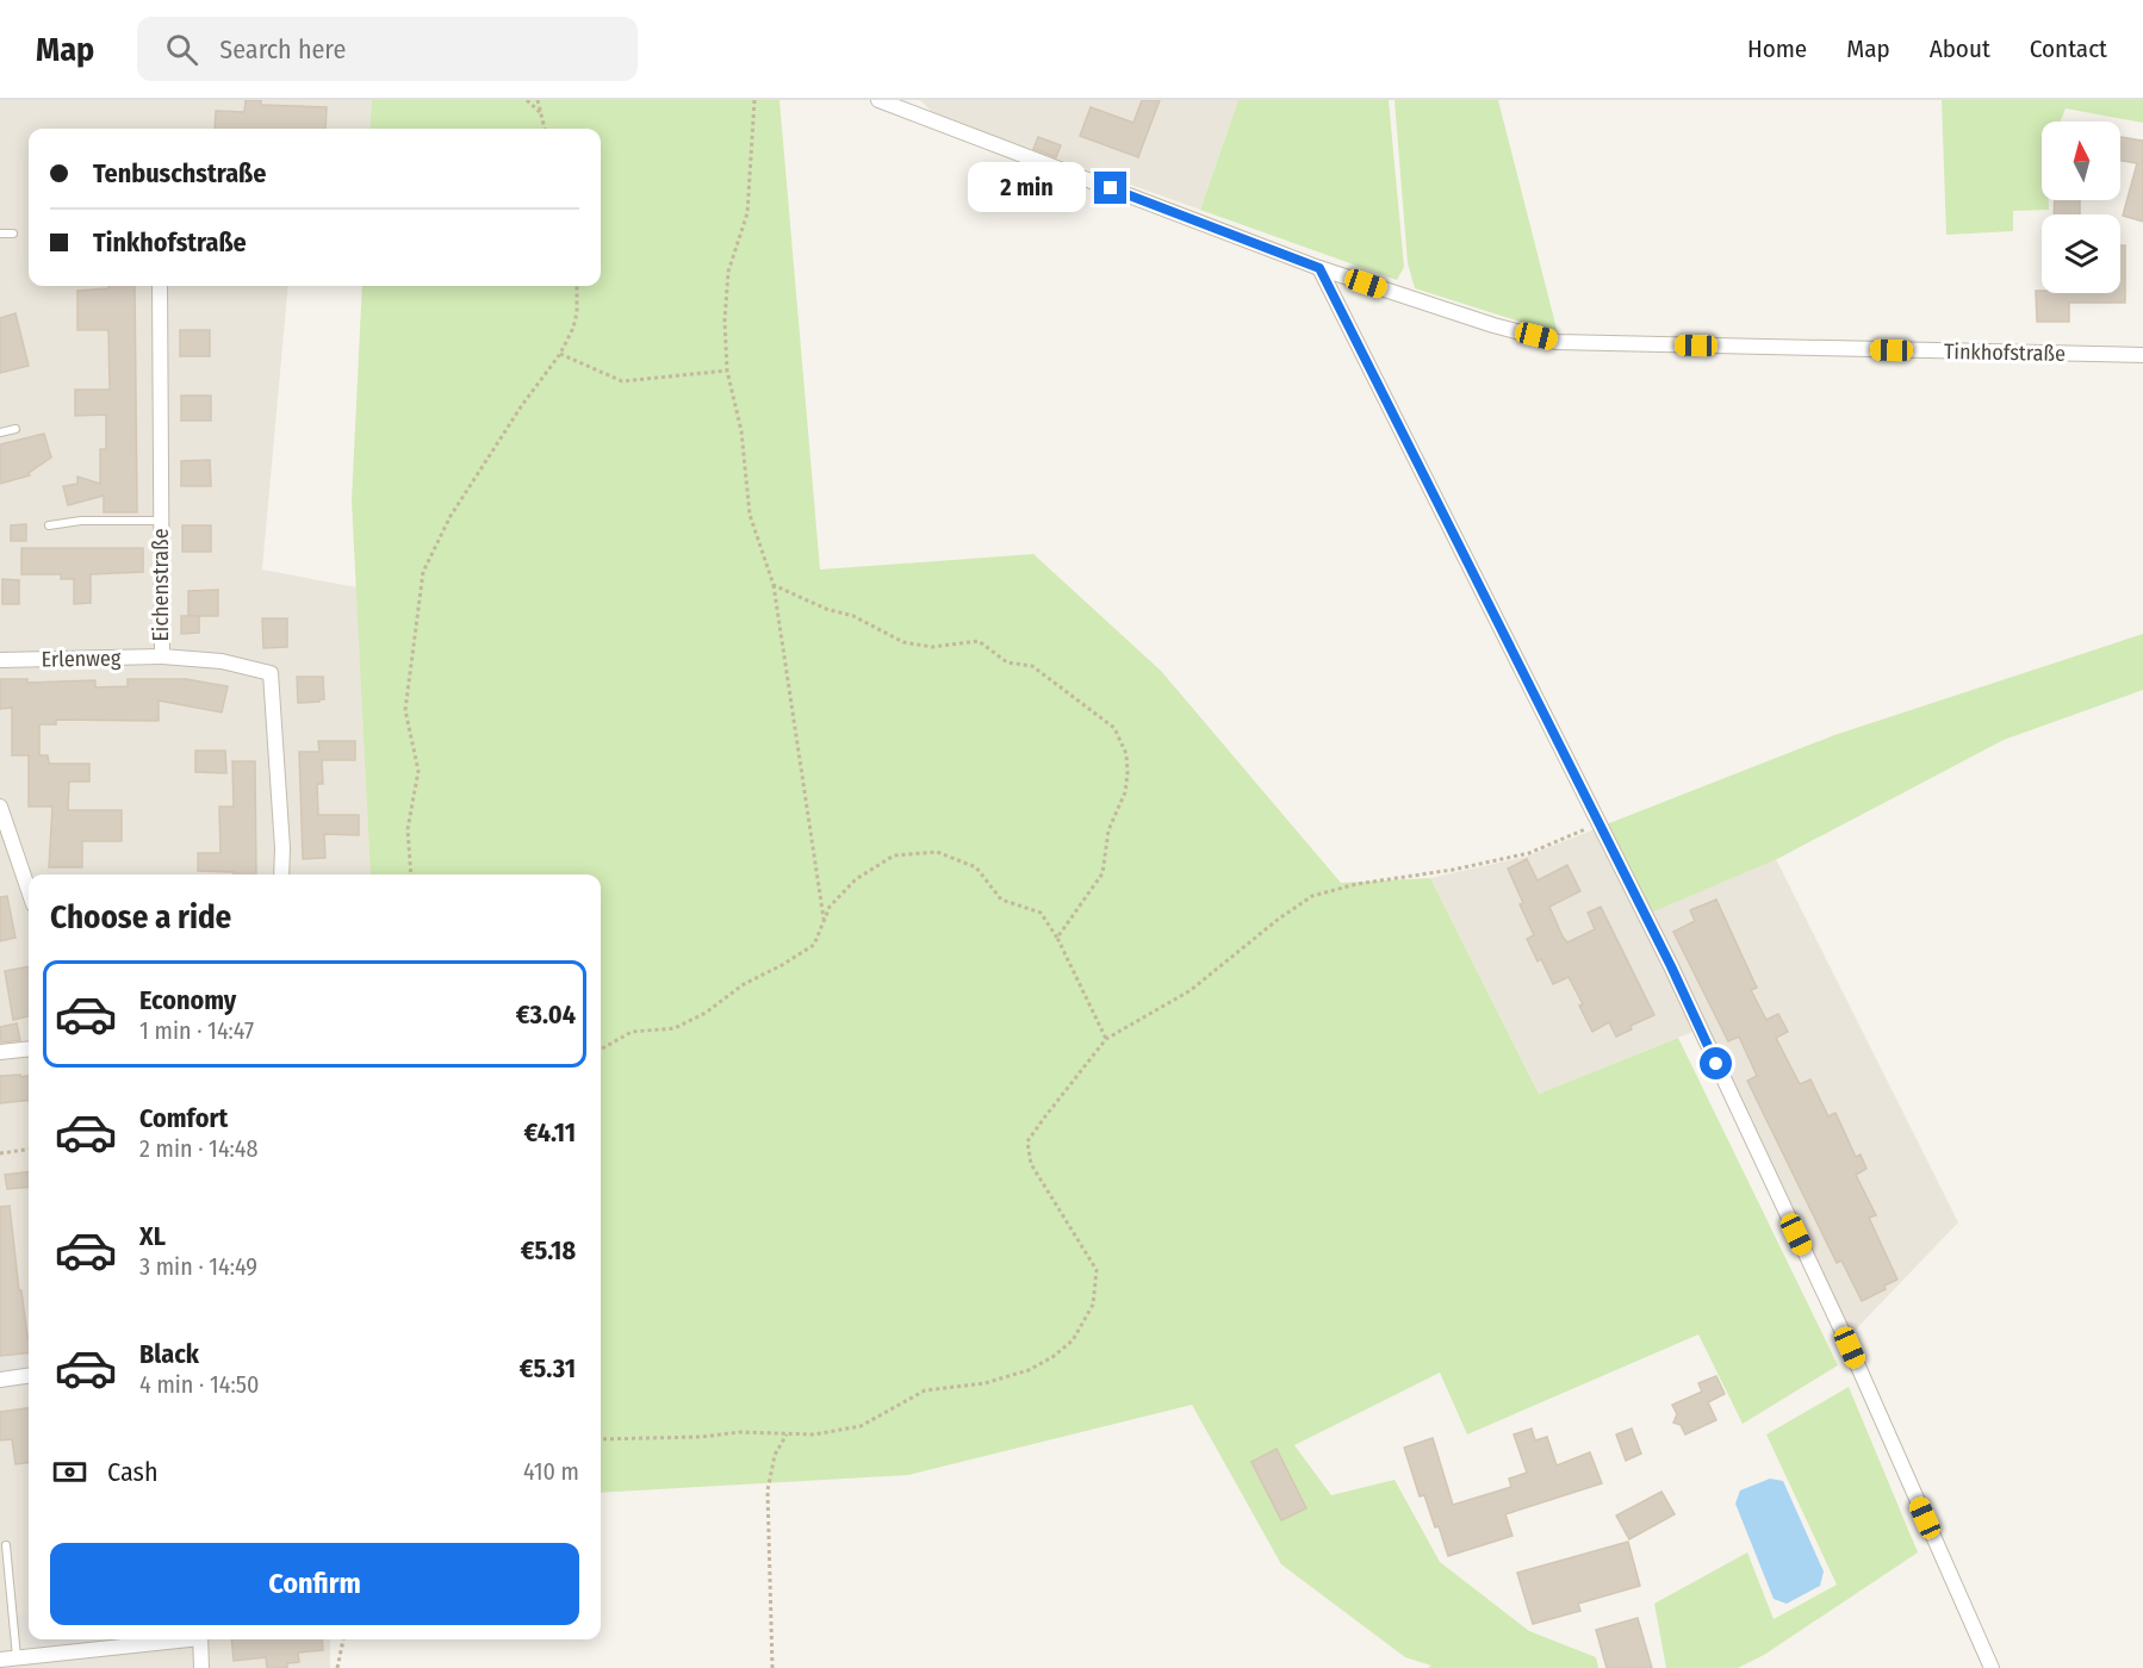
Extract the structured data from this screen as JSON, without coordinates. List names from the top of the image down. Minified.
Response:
{"streets":{"street":["Tinkhofstraße","Eichenstraße","Erlenweg"]},"crossings":[["Eichenstraße","Erlenweg"]],"north":"top","page":{"header":"Map","search":"Search here","nav":["Home","Map","About","Contact"],"banner":["Tenbuschstraße","Tinkhofstraße"],"bubble":"2 min","heading":"Choose a ride","list":[{"name":"Economy","note":"1 min · 14:47","value":"€3.04"},{"name":"Comfort","note":"2 min · 14:48","value":"€4.11"},{"name":"XL","note":"3 min · 14:49","value":"€5.18"},{"name":"Black","note":"4 min · 14:50","value":"€5.31"}],"pay":["Cash","410 m"],"buttons":"Confirm"}}
